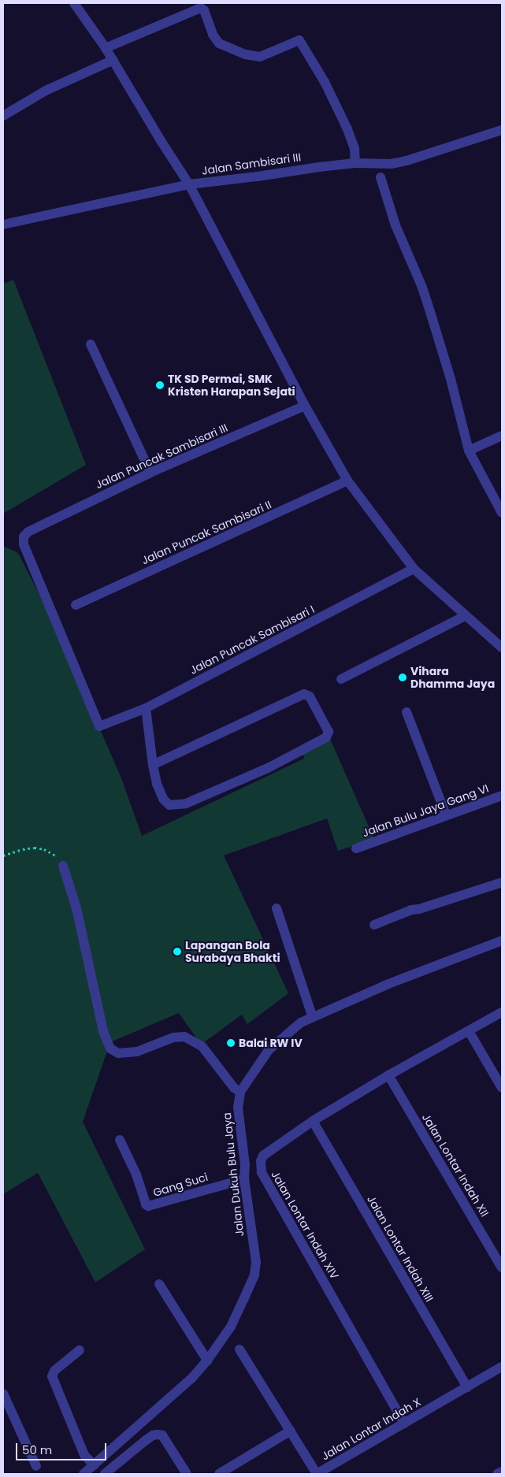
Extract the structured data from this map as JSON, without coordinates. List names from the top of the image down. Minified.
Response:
{"streets":{"street":["Jalan Sambisari III","Jalan Puncak Sambisari III","Jalan Puncak Sambisari II","Jalan Puncak Sambisari I","Jalan Bulu Jaya Gang VI","Jalan Lontar Indah XII","Jalan Dukuh Bulu Jaya","Gang Suci","Jalan Lontar Indah XIV","Jalan Lontar Indah XIII","Jalan Lontar Indah X"]},"crossings":[["Jalan Puncak Sambisari III","Jalan Puncak Sambisari I"],["Jalan Lontar Indah XII","Jalan Lontar Indah XIV"],["Jalan Dukuh Bulu Jaya","Gang Suci"],["Jalan Lontar Indah XIV","Jalan Lontar Indah XIII"],["Jalan Lontar Indah XIV","Jalan Lontar Indah X"],["Jalan Lontar Indah XIII","Jalan Lontar Indah X"]],"places":["TK SD Permai, SMK Kristen Harapan Sejati","Vihara Dhamma Jaya","Lapangan Bola Surabaya Bhakti","Balai RW IV"],"scale_bar":"50 m"}
